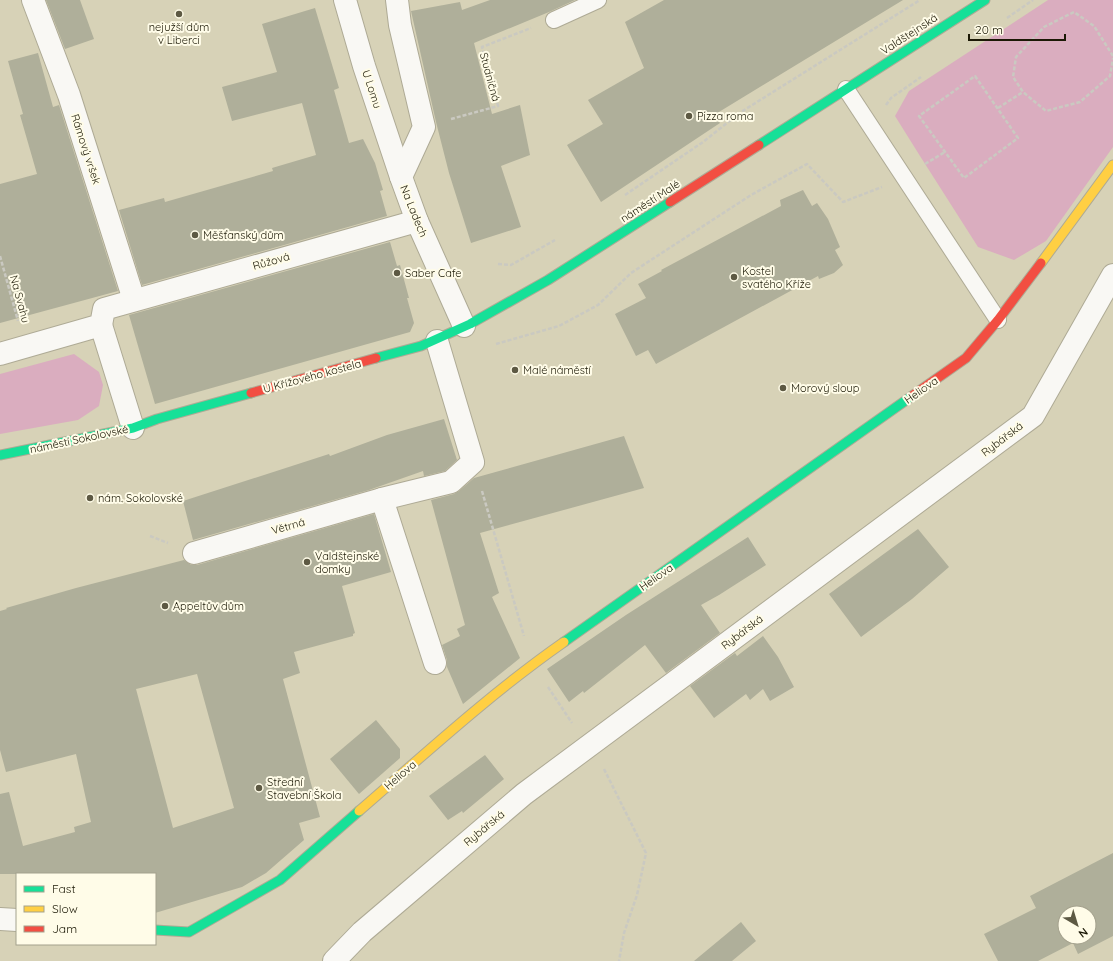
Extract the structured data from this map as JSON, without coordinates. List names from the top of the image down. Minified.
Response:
{"streets":{"street":["Valdštejnská","U Lomu","Rámový vršek","náměstí Malé","Na Ladech","Růžová","U Křížového kostela","Heliova","náměstí Sokolovské","Rybářská","Větrná"],"path":["Studničná","Na Svahu"]},"crossings":[["Valdštejnská","náměstí Malé"],["Studničná","Na Ladech"],["U Lomu","Na Ladech"],["Rámový vršek","Růžová"],["náměstí Malé","Na Ladech"],["náměstí Malé","U Křížového kostela"],["Na Ladech","Růžová"],["Na Ladech","U Křížového kostela"],["U Křížového kostela","náměstí Sokolovské"]],"places":["nejužší dům v Liberci","Pizza roma","Měšťanský dům","Saber Cafe","Kostel svatého Kříže","Malé náměstí","Morový sloup","nám. Sokolovské","Valdštejnské domky","Appeltův dům","Střední Stavební Škola"],"legend":["Fast","Slow","Jam"],"scale_bar":"20 m","north":"bottom right"}
